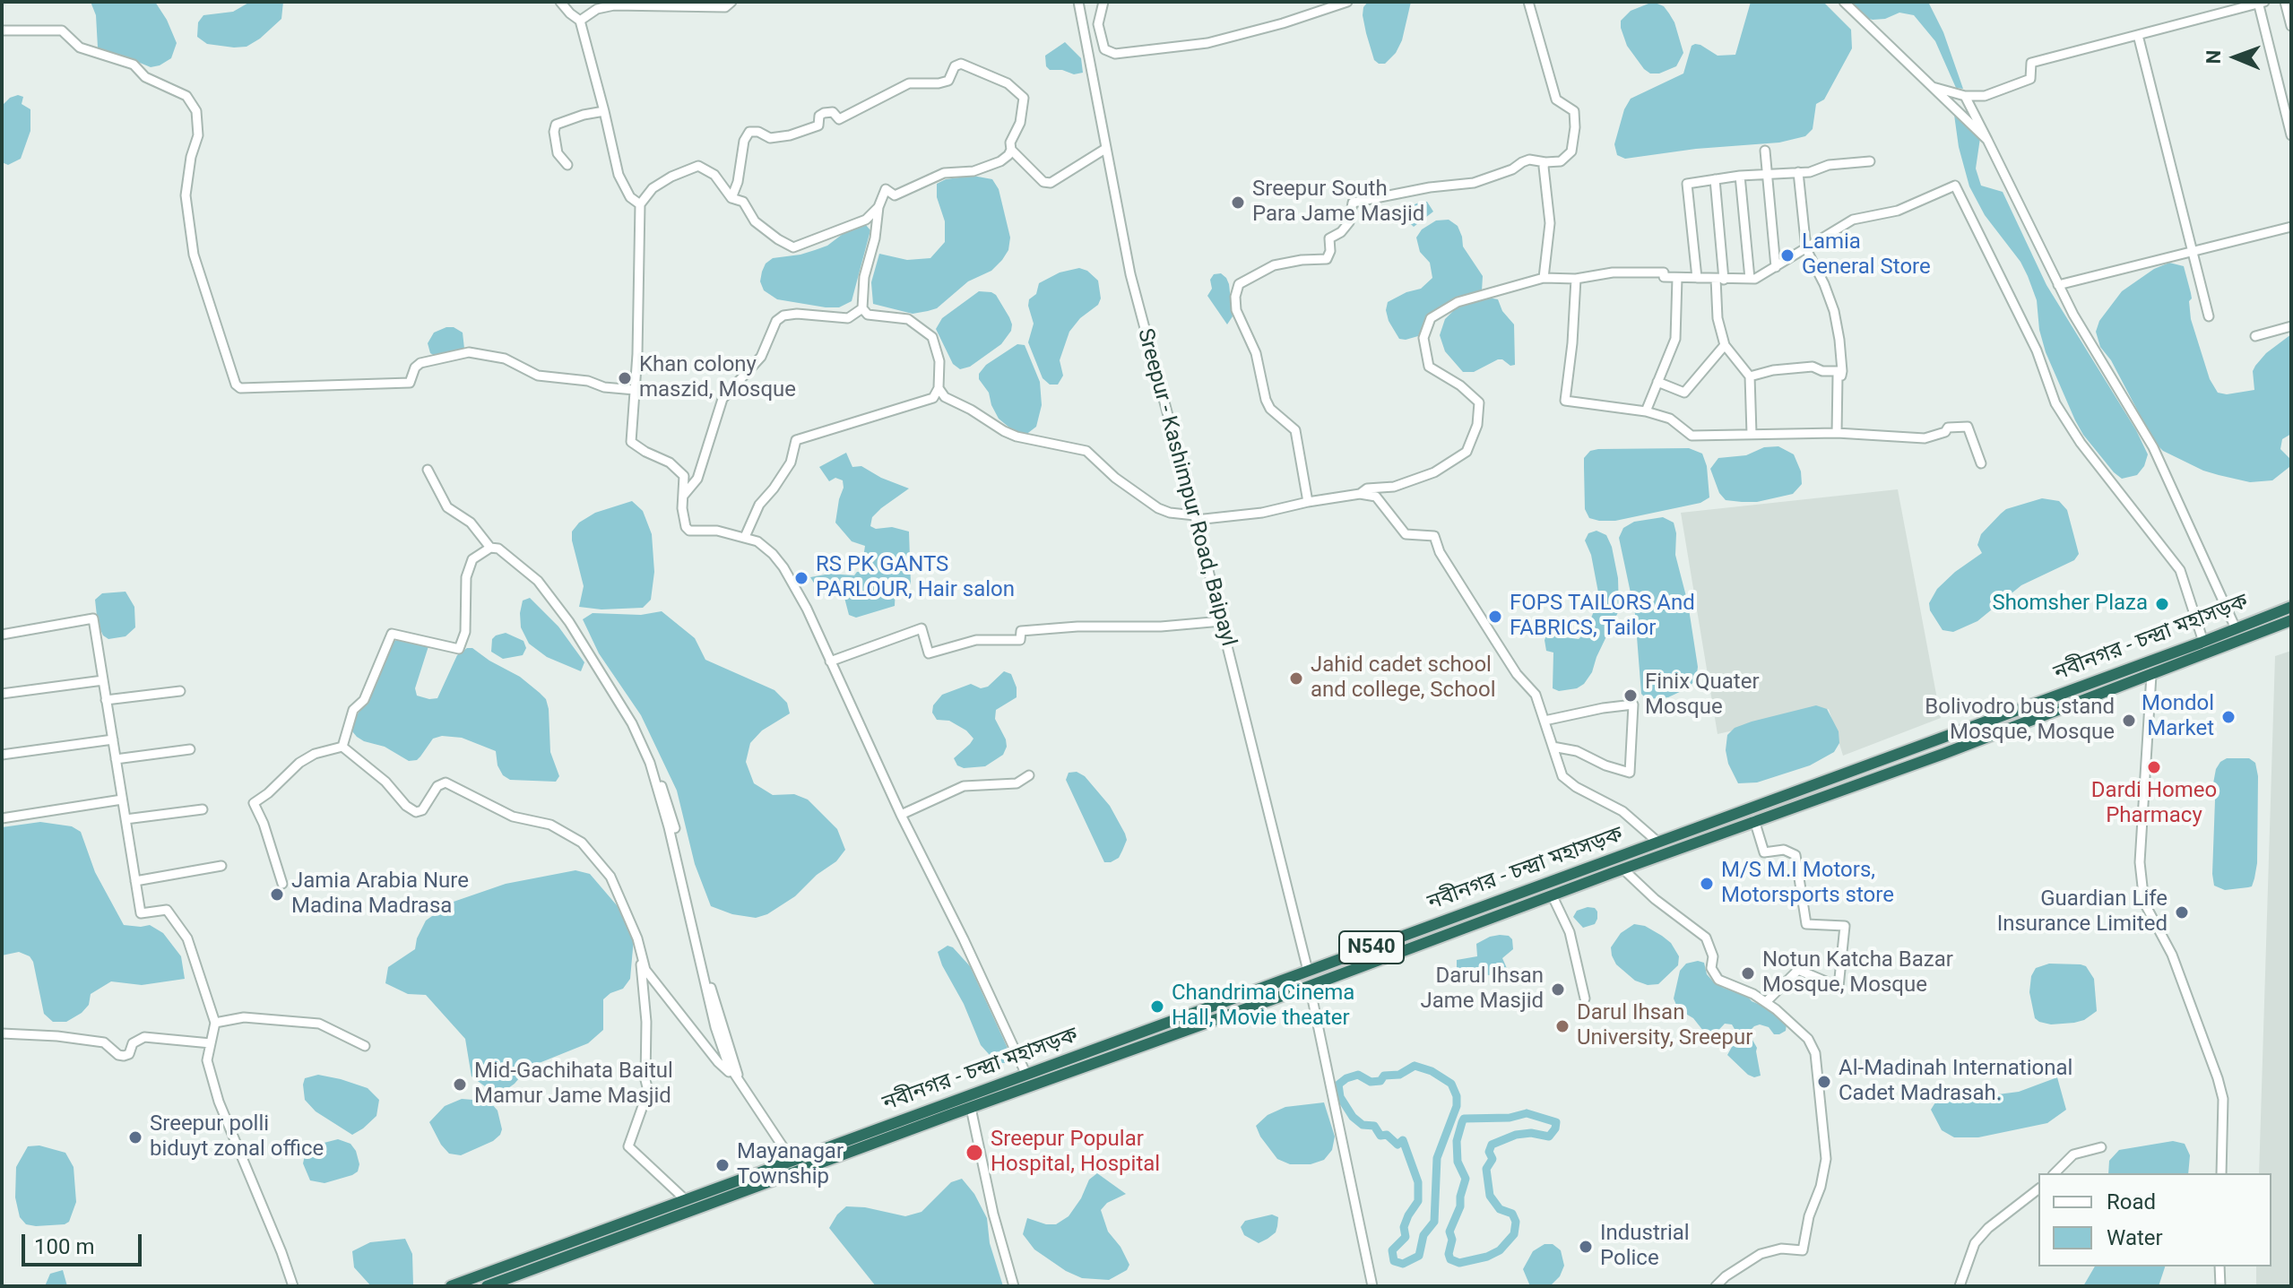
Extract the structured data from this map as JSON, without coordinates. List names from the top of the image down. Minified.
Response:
{"streets":{"highway":["নবীনগর - চন্দ্রা মহাসড়ক","N540"],"street":["Sreepur - Kashimpur Road, Baipayl"]},"crossings":[["Sreepur - Kashimpur Road, Baipayl","নবীনগর - চন্দ্রা মহাসড়ক"]],"places":["Sreepur South Para Jame Masjid","Lamia General Store","Khan colony maszid, Mosque","RS PK GANTS PARLOUR, Hair salon","Shomsher Plaza","FOPS TAILORS And FABRICS, Tailor","Jahid cadet school and college, School","Finix Quater Mosque","Mondol Market","Bolivodro bus stand Mosque, Mosque","Dardi Homeo Pharmacy","M/S M.I Motors, Motorsports store","Jamia Arabia Nure Madina Madrasa","Guardian Life Insurance Limited","Notun Katcha Bazar Mosque, Mosque","Darul Ihsan Jame Masjid","Chandrima Cinema Hall, Movie theater","Darul Ihsan University, Sreepur","Al-Madinah International Cadet Madrasah.","Mid-Gachihata Baitul Mamur Jame Masjid","Sreepur polli biduyt zonal office","Sreepur Popular Hospital, Hospital","Mayanagar Township","Industrial Police"],"legend":["Road","Water"],"scale_bar":"100 m","north":"left"}
